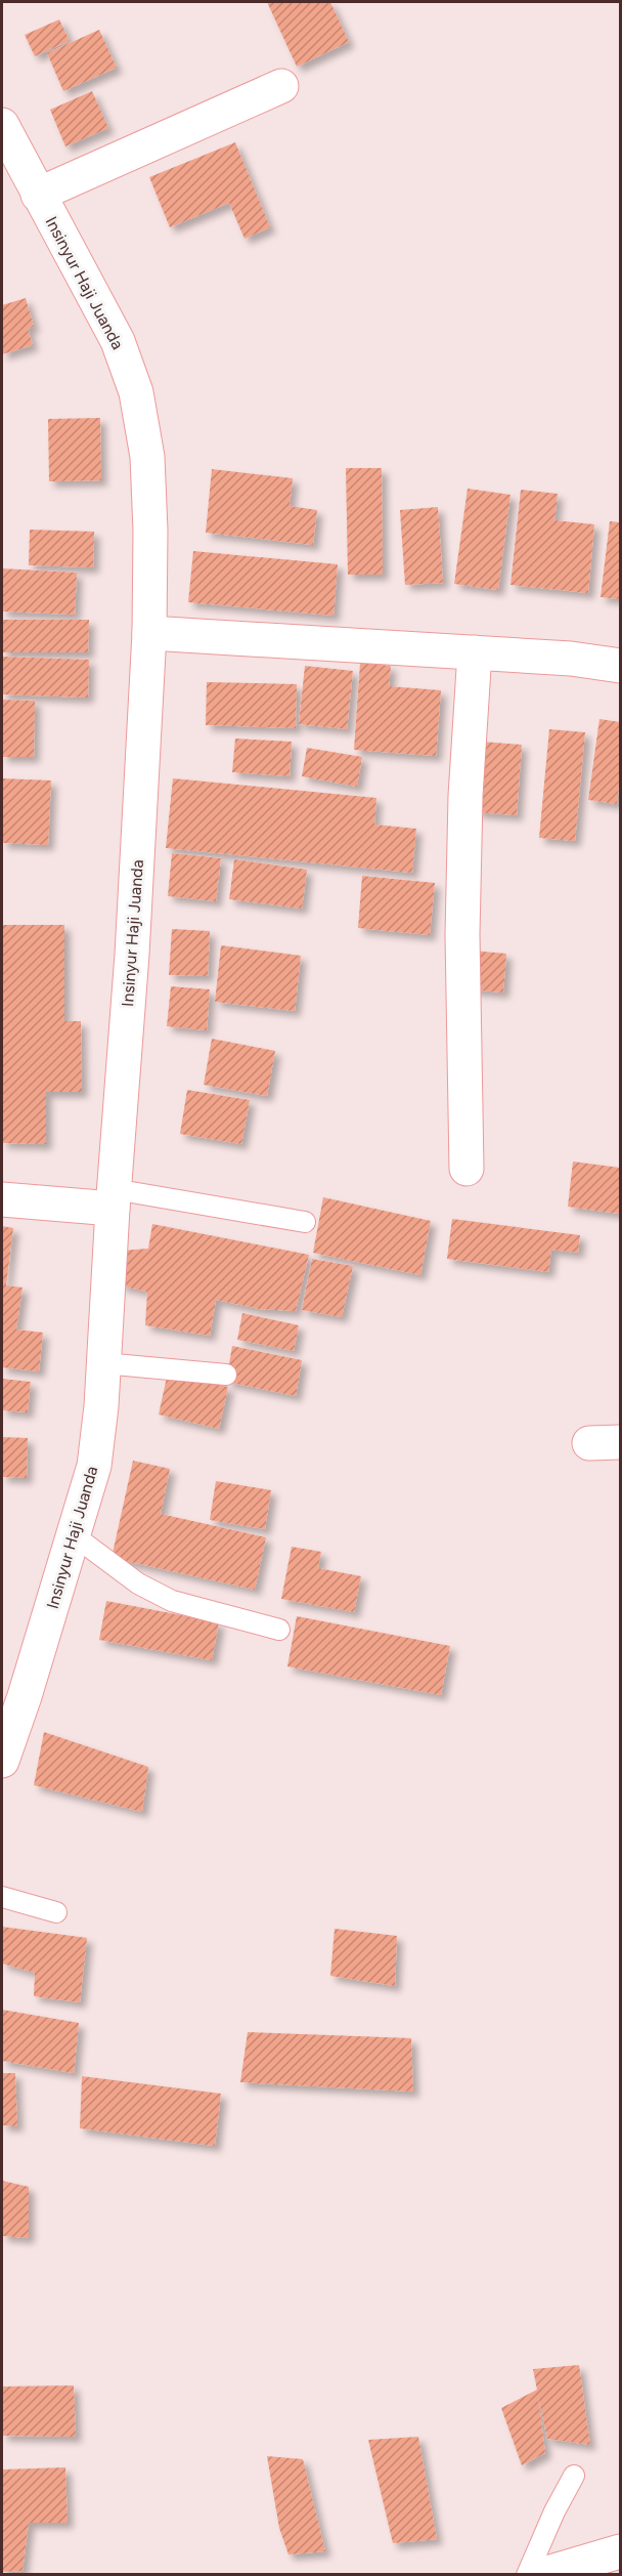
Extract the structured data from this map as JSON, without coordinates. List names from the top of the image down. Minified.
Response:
{"streets":{"street":["Insinyur Haji Juanda"]}}
